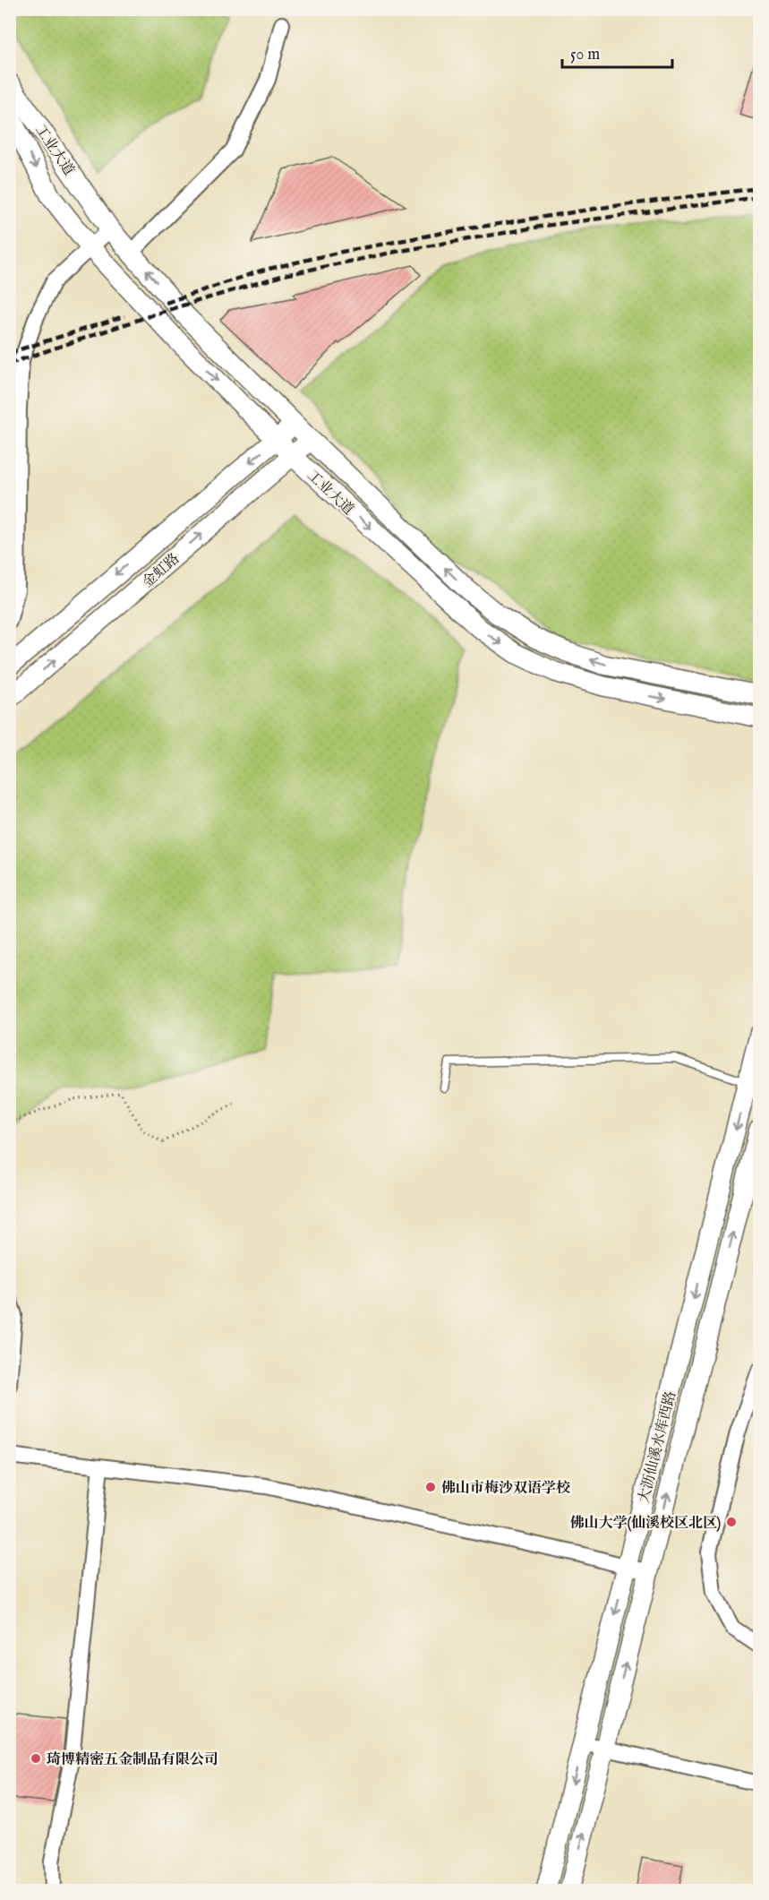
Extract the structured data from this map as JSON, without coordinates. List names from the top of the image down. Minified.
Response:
{"streets":{"street":["工业大道","金虹路","大沥仙溪水库西路"]},"crossings":[["工业大道","金虹路"]],"places":["佛山市梅沙双语学校","佛山大学(仙溪校区北区)","琦博精密五金制品有限公司"],"scale_bar":"50 m"}
